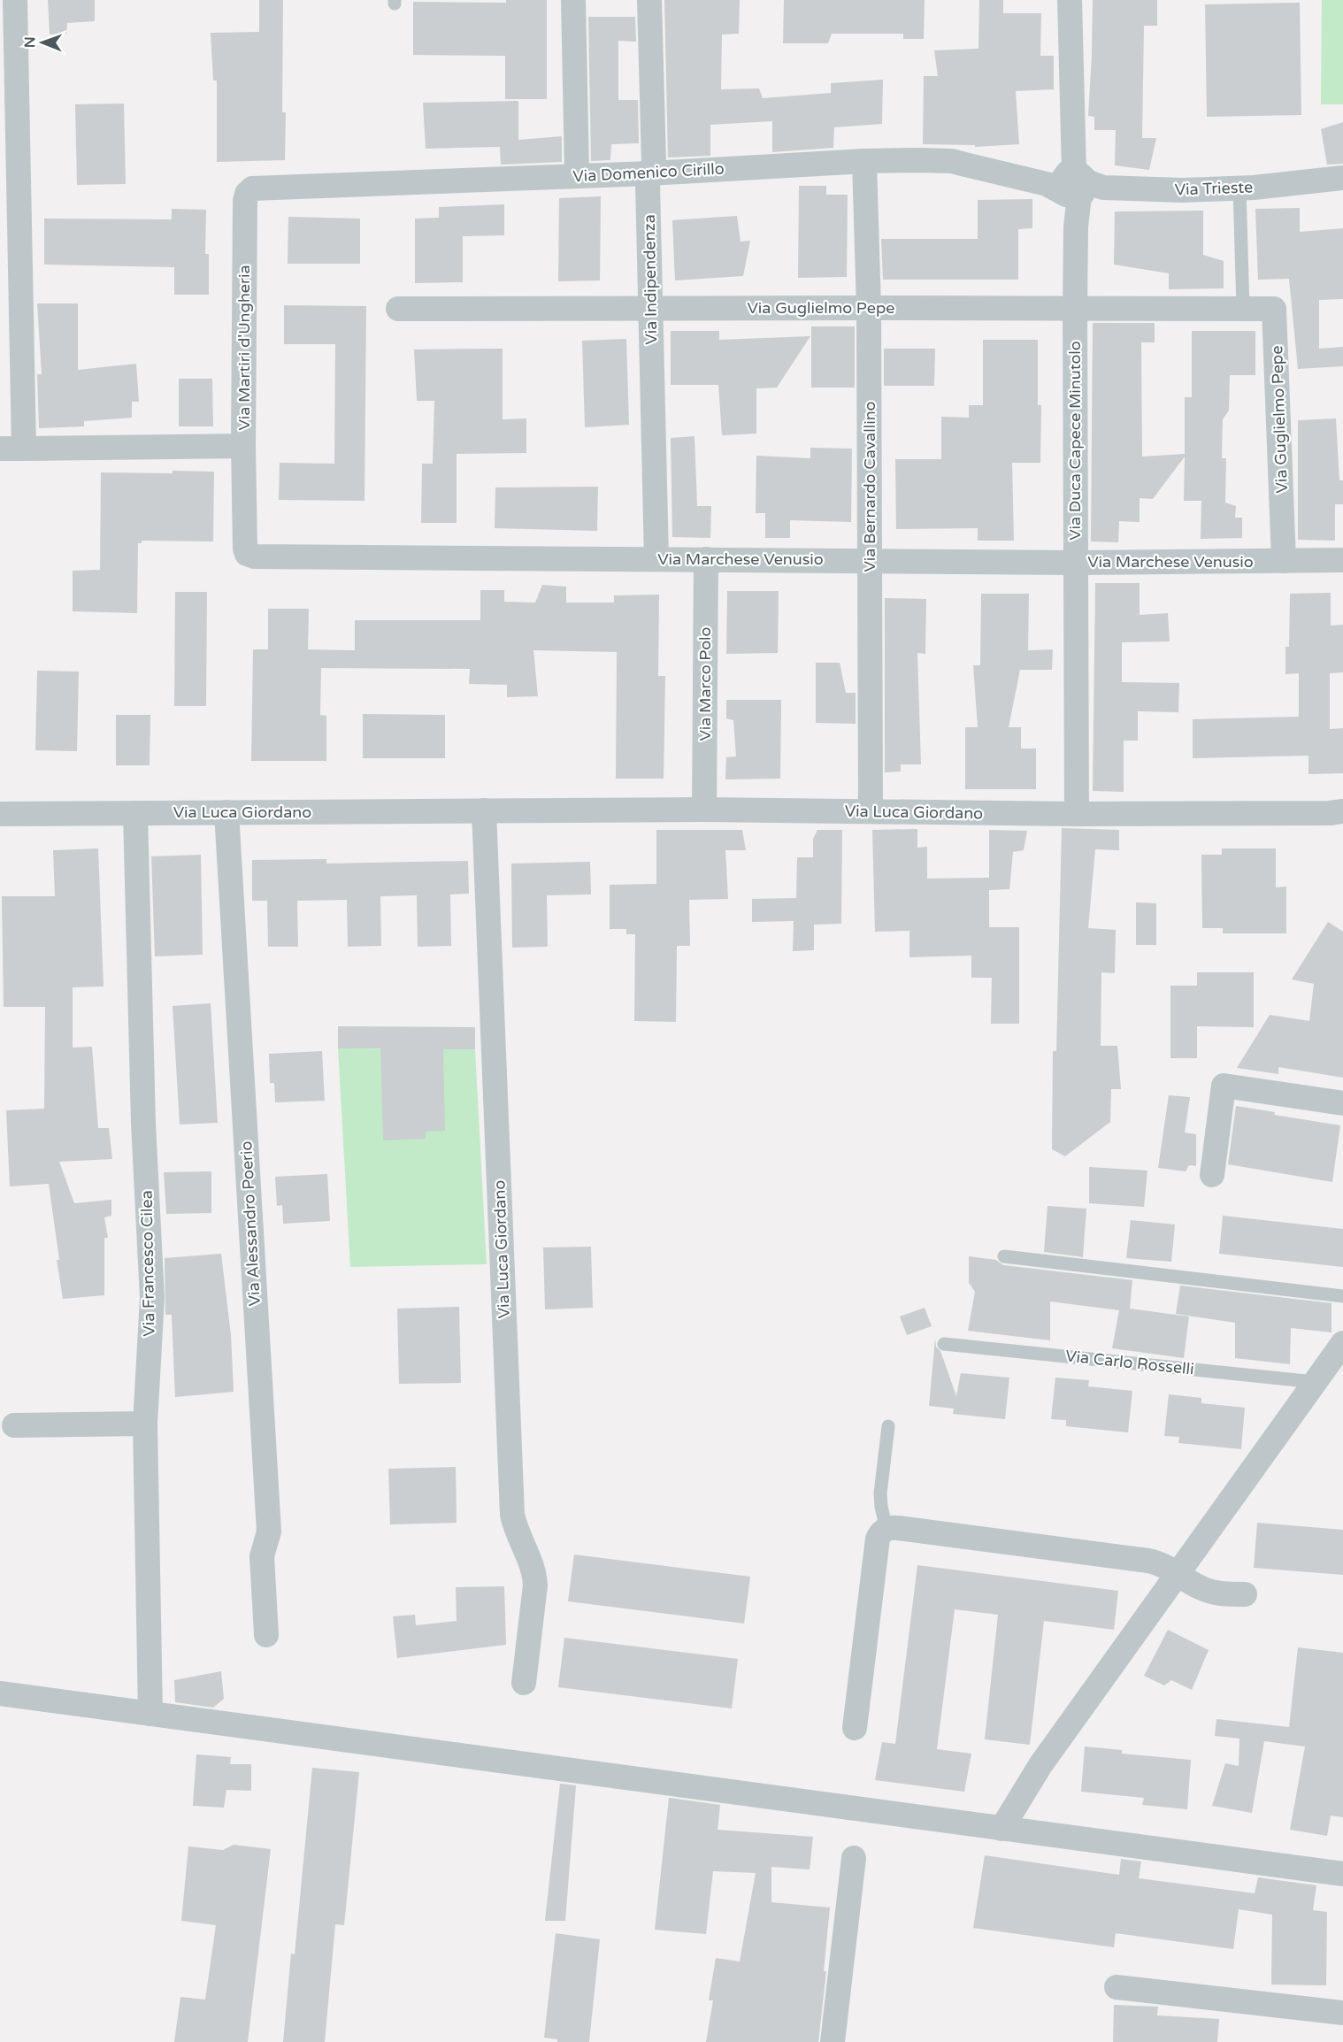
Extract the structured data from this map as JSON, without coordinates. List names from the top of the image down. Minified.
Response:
{"streets":{"street":["Via Domenico Cirillo","Via Trieste","Via Indipendenza","Via Guglielmo Pepe","Via Martiri d'Ungheria","Via Duca Capece Minutolo","Via Bernardo Cavallino","Via Marchese Venusio","Via Marco Polo","Via Luca Giordano","Via Alessandro Poerio","Via Francesco Cilea"],"lane":["Via Carlo Rosselli"]},"crossings":[["Via Domenico Cirillo","Via Trieste"],["Via Domenico Cirillo","Via Indipendenza"],["Via Domenico Cirillo","Via Martiri d'Ungheria"],["Via Domenico Cirillo","Via Duca Capece Minutolo"],["Via Domenico Cirillo","Via Bernardo Cavallino"],["Via Trieste","Via Duca Capece Minutolo"],["Via Indipendenza","Via Guglielmo Pepe"],["Via Indipendenza","Via Marchese Venusio"],["Via Guglielmo Pepe","Via Duca Capece Minutolo"],["Via Guglielmo Pepe","Via Bernardo Cavallino"],["Via Guglielmo Pepe","Via Marchese Venusio"],["Via Martiri d'Ungheria","Via Marchese Venusio"],["Via Duca Capece Minutolo","Via Marchese Venusio"],["Via Duca Capece Minutolo","Via Luca Giordano"],["Via Bernardo Cavallino","Via Marchese Venusio"],["Via Bernardo Cavallino","Via Luca Giordano"],["Via Marchese Venusio","Via Marco Polo"],["Via Marco Polo","Via Luca Giordano"],["Via Luca Giordano","Via Alessandro Poerio"],["Via Luca Giordano","Via Francesco Cilea"]],"north":"left"}
